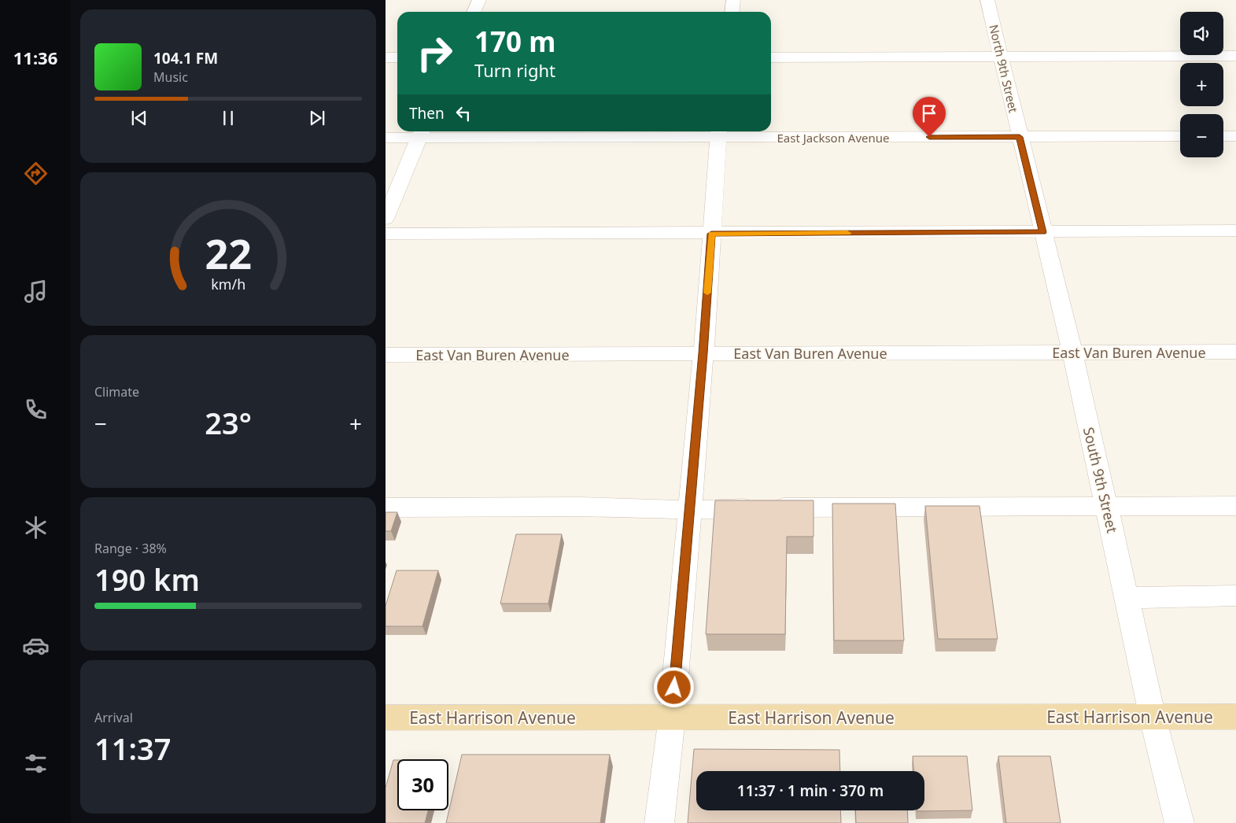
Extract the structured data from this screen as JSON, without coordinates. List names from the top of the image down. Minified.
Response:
{"streets":{"main road":["East Harrison Avenue"],"street":["North 9th Street","East Jackson Avenue","East Van Buren Avenue","South 9th Street"]},"crossings":[["North 9th Street","East Jackson Avenue"],["North 9th Street","South 9th Street"],["East Jackson Avenue","South 9th Street"],["East Van Buren Avenue","South 9th Street"],["South 9th Street","East Harrison Avenue"]],"page":{"tabs":"11:36","map_buttons":["+","−"],"turn":["170 m","Turn right"],"song":["104.1 FM","Music"],"then":"Then","tile":["Climate",["Range · 38%","190 km"],["Arrival","11:37"]],"heat":["−","23°","+"],"limit":"30","trip":"11:37 · 1 min · 370 m","gauge":["22","km/h"]}}
